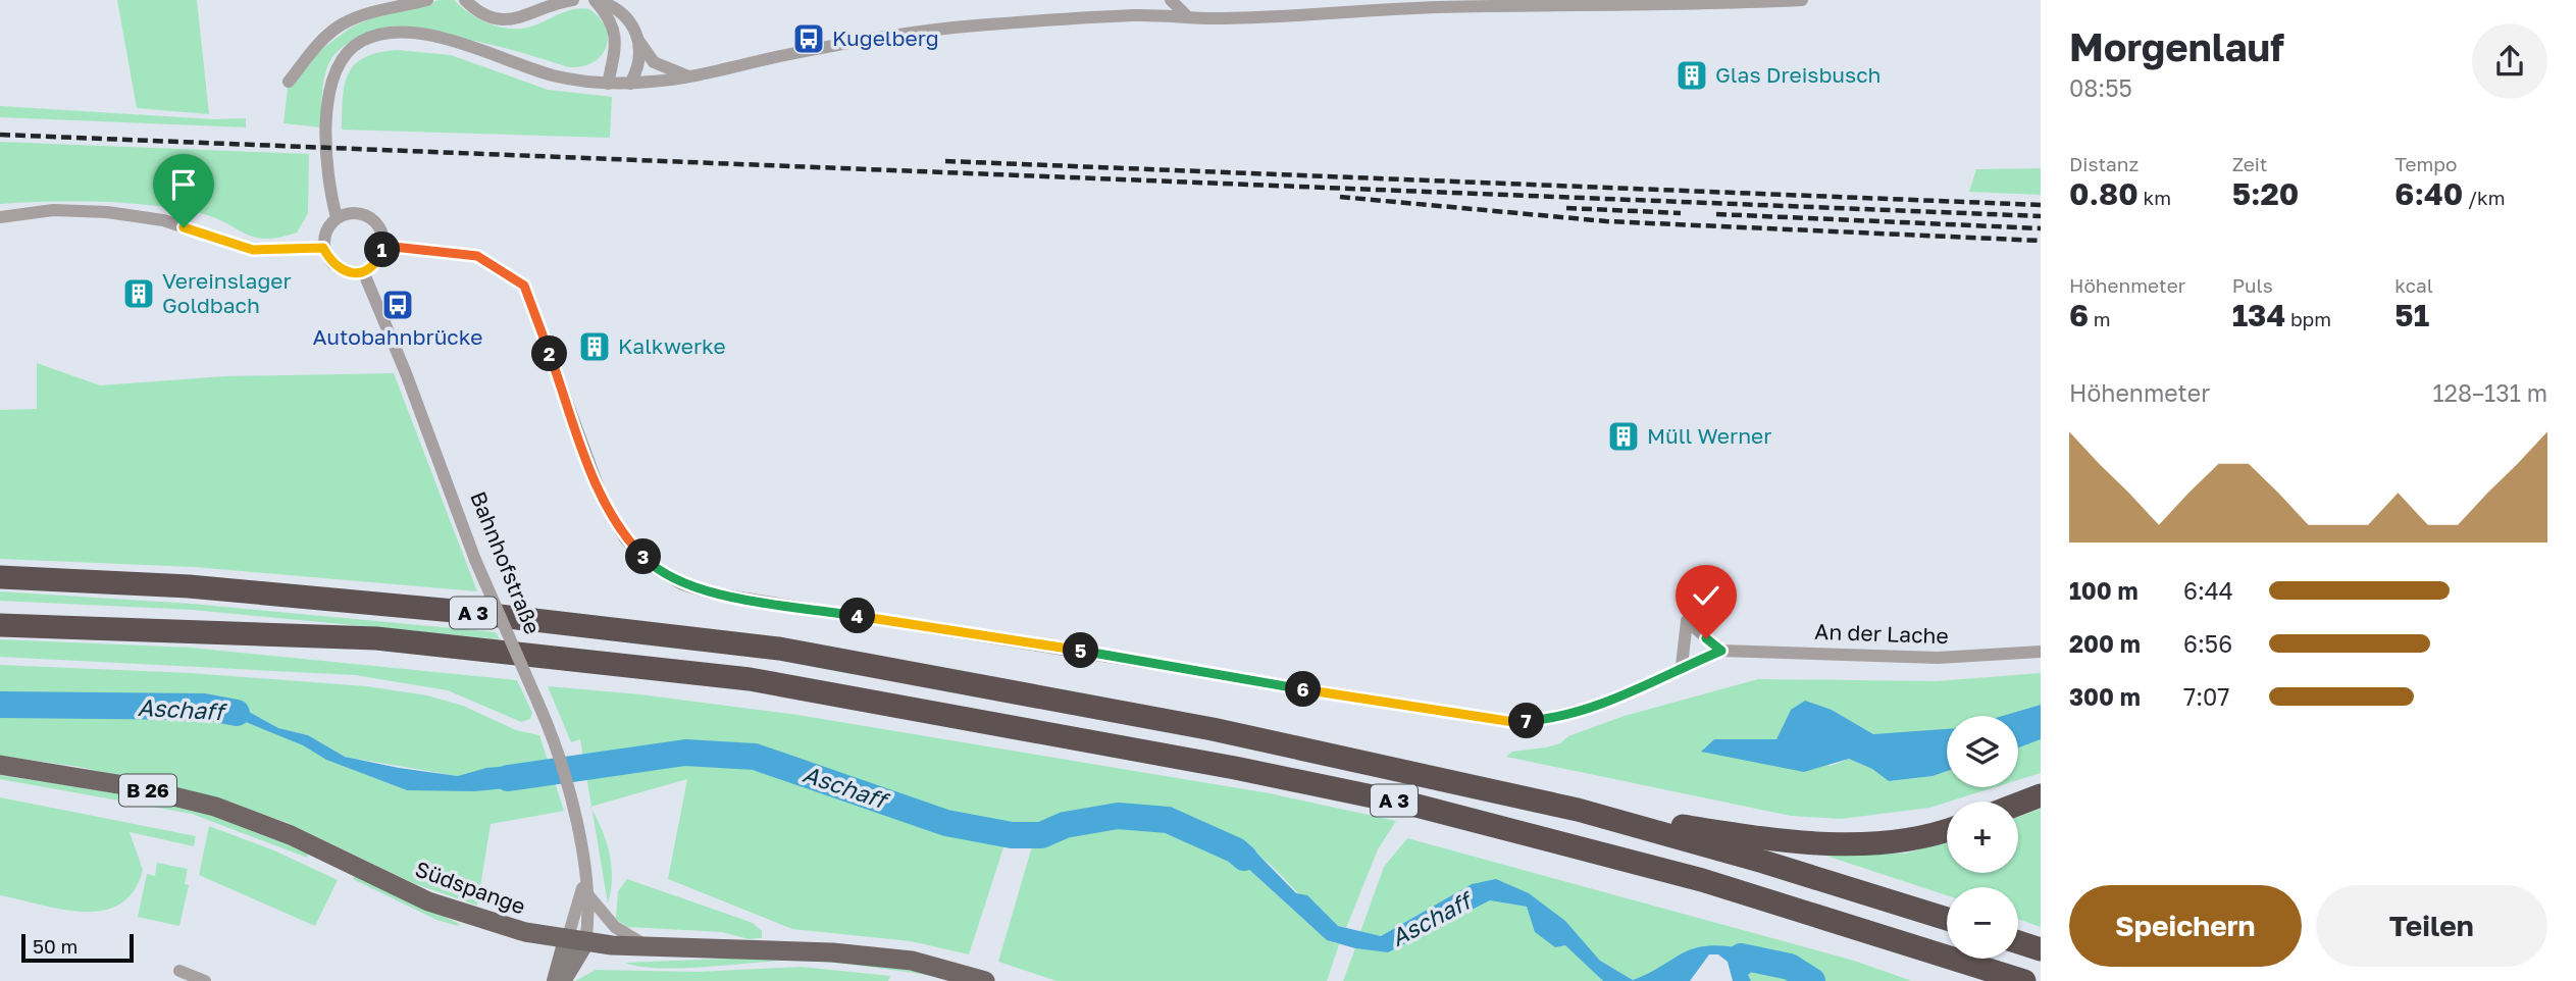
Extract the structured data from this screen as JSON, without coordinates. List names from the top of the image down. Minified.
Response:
{"streets":{"highway":["A 3"],"main road":["B 26","Südspange"],"street":["Bahnhofstraße","An der Lache"]},"crossings":[["Bahnhofstraße","An der Lache"],["Bahnhofstraße","Südspange"]],"water":["Aschaff"],"places":{"bus stop":["Kugelberg","Autobahnbrücke"],"building":["Glas Dreisbusch","Vereinslager Goldbach","Kalkwerke","Müll Werner"]},"scale_bar":"50 m","page":{"heading":["Morgenlauf","08:55"],"stats":[["Distanz","0.80 km"],["Zeit","5:20"],["Tempo","6:40 /km"],["Höhenmeter","6 m"],["Puls","134 bpm"],["kcal","51"]],"pins":["1","2","3","4","5","6","7"],"chart":["Höhenmeter","128–131 m"],"list":[{"name":"100 m","note":"6:44"},{"name":"200 m","note":"6:56"},{"name":"300 m","note":"7:07"}],"map_buttons":["+","−"],"buttons":["Speichern","Teilen"],"scale":"50 m"}}
